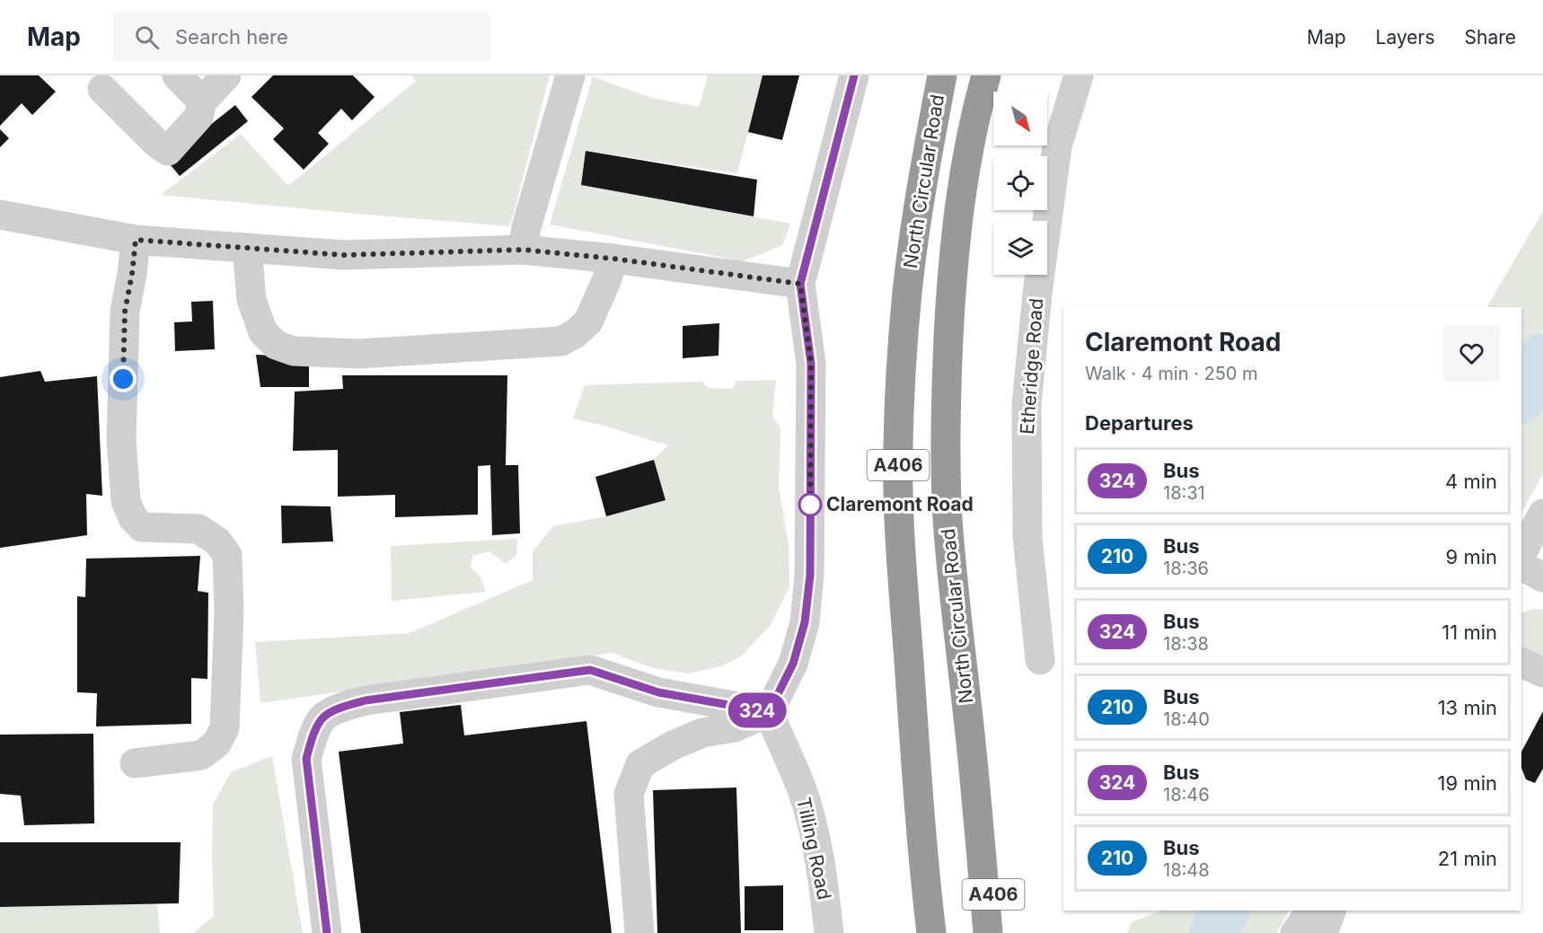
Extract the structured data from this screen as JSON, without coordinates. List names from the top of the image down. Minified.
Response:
{"streets":{"highway":["North Circular Road","A406"],"street":["Etheridge Road","Tilling Road"]},"crossings":[["North Circular Road","A406"]],"places":["Claremont Road"],"lines":["bus line 324"],"north":"bottom right","page":{"header":"Map","search":"Search here","nav":["Map","Layers","Share"],"on_map":"324","heading":[["Claremont Road","Walk · 4 min · 250 m"],"Departures"],"list":[{"mark":"324","name":"Bus","note":"18:31","value":"4 min"},{"mark":"210","name":"Bus","note":"18:36","value":"9 min"},{"mark":"324","name":"Bus","note":"18:38","value":"11 min"},{"mark":"210","name":"Bus","note":"18:40","value":"13 min"},{"mark":"324","name":"Bus","note":"18:46","value":"19 min"},{"mark":"210","name":"Bus","note":"18:48","value":"21 min"}]}}
